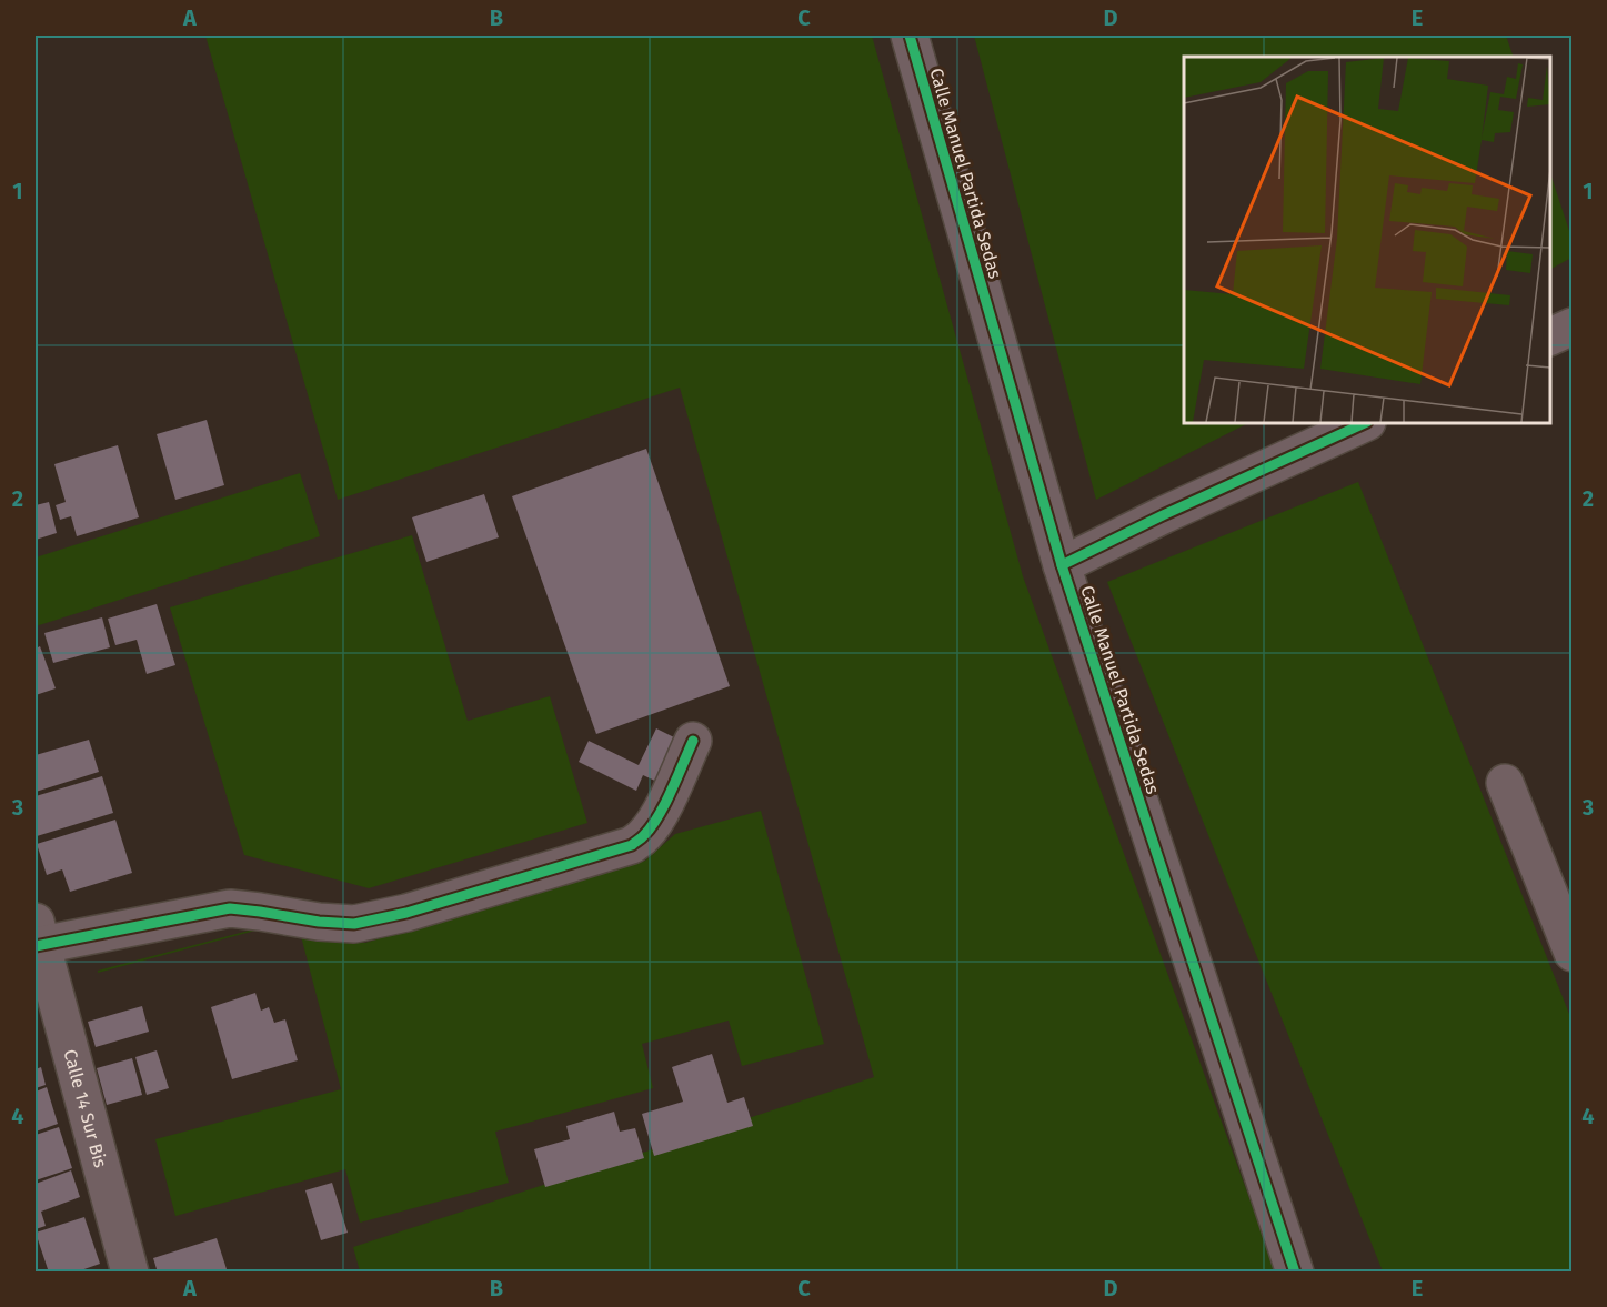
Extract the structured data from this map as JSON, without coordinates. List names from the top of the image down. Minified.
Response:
{"streets":{"street":["Calle Manuel Partida Sedas","Calle 14 Sur Bis"]},"grid":{"columns":["A","B","C","D","E"],"rows":["1","2","3","4"]}}
